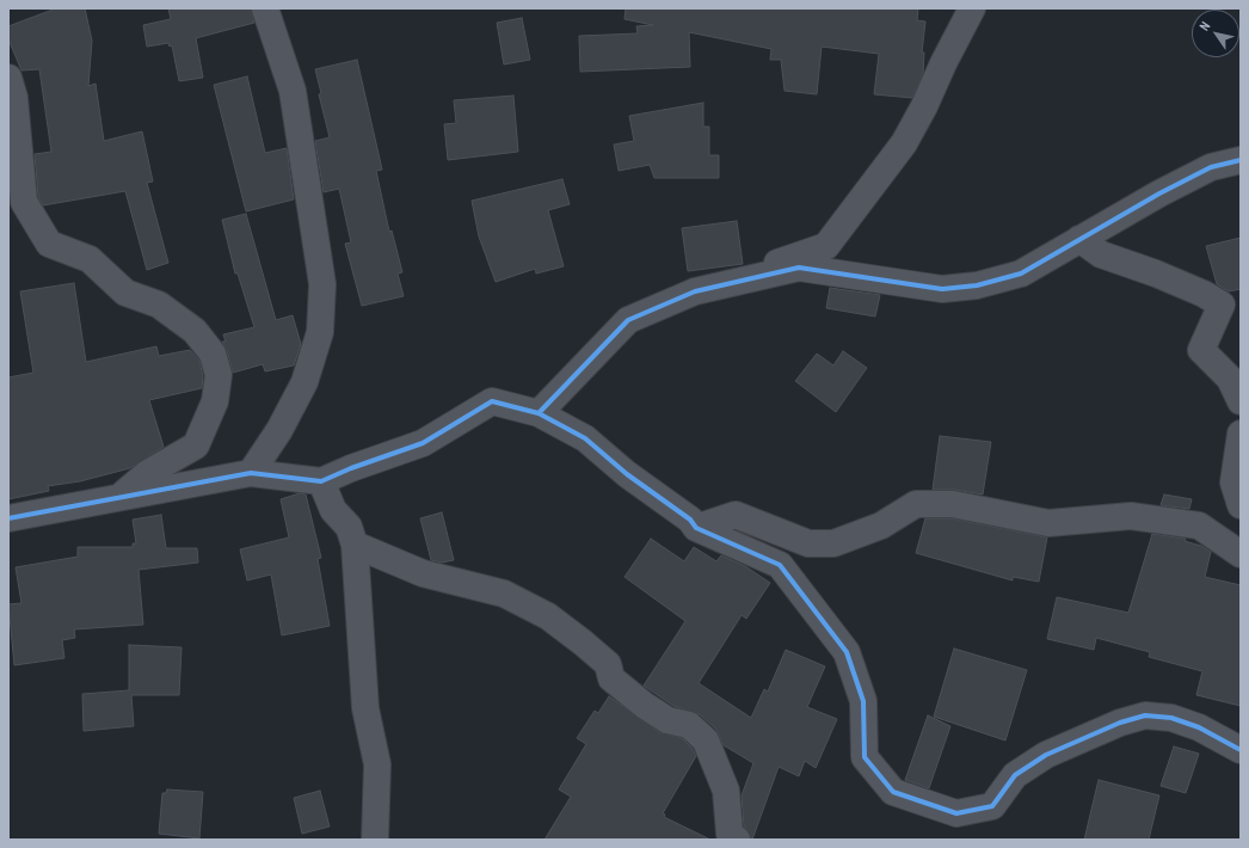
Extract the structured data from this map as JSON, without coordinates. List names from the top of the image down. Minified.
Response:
{"north":"top left"}
